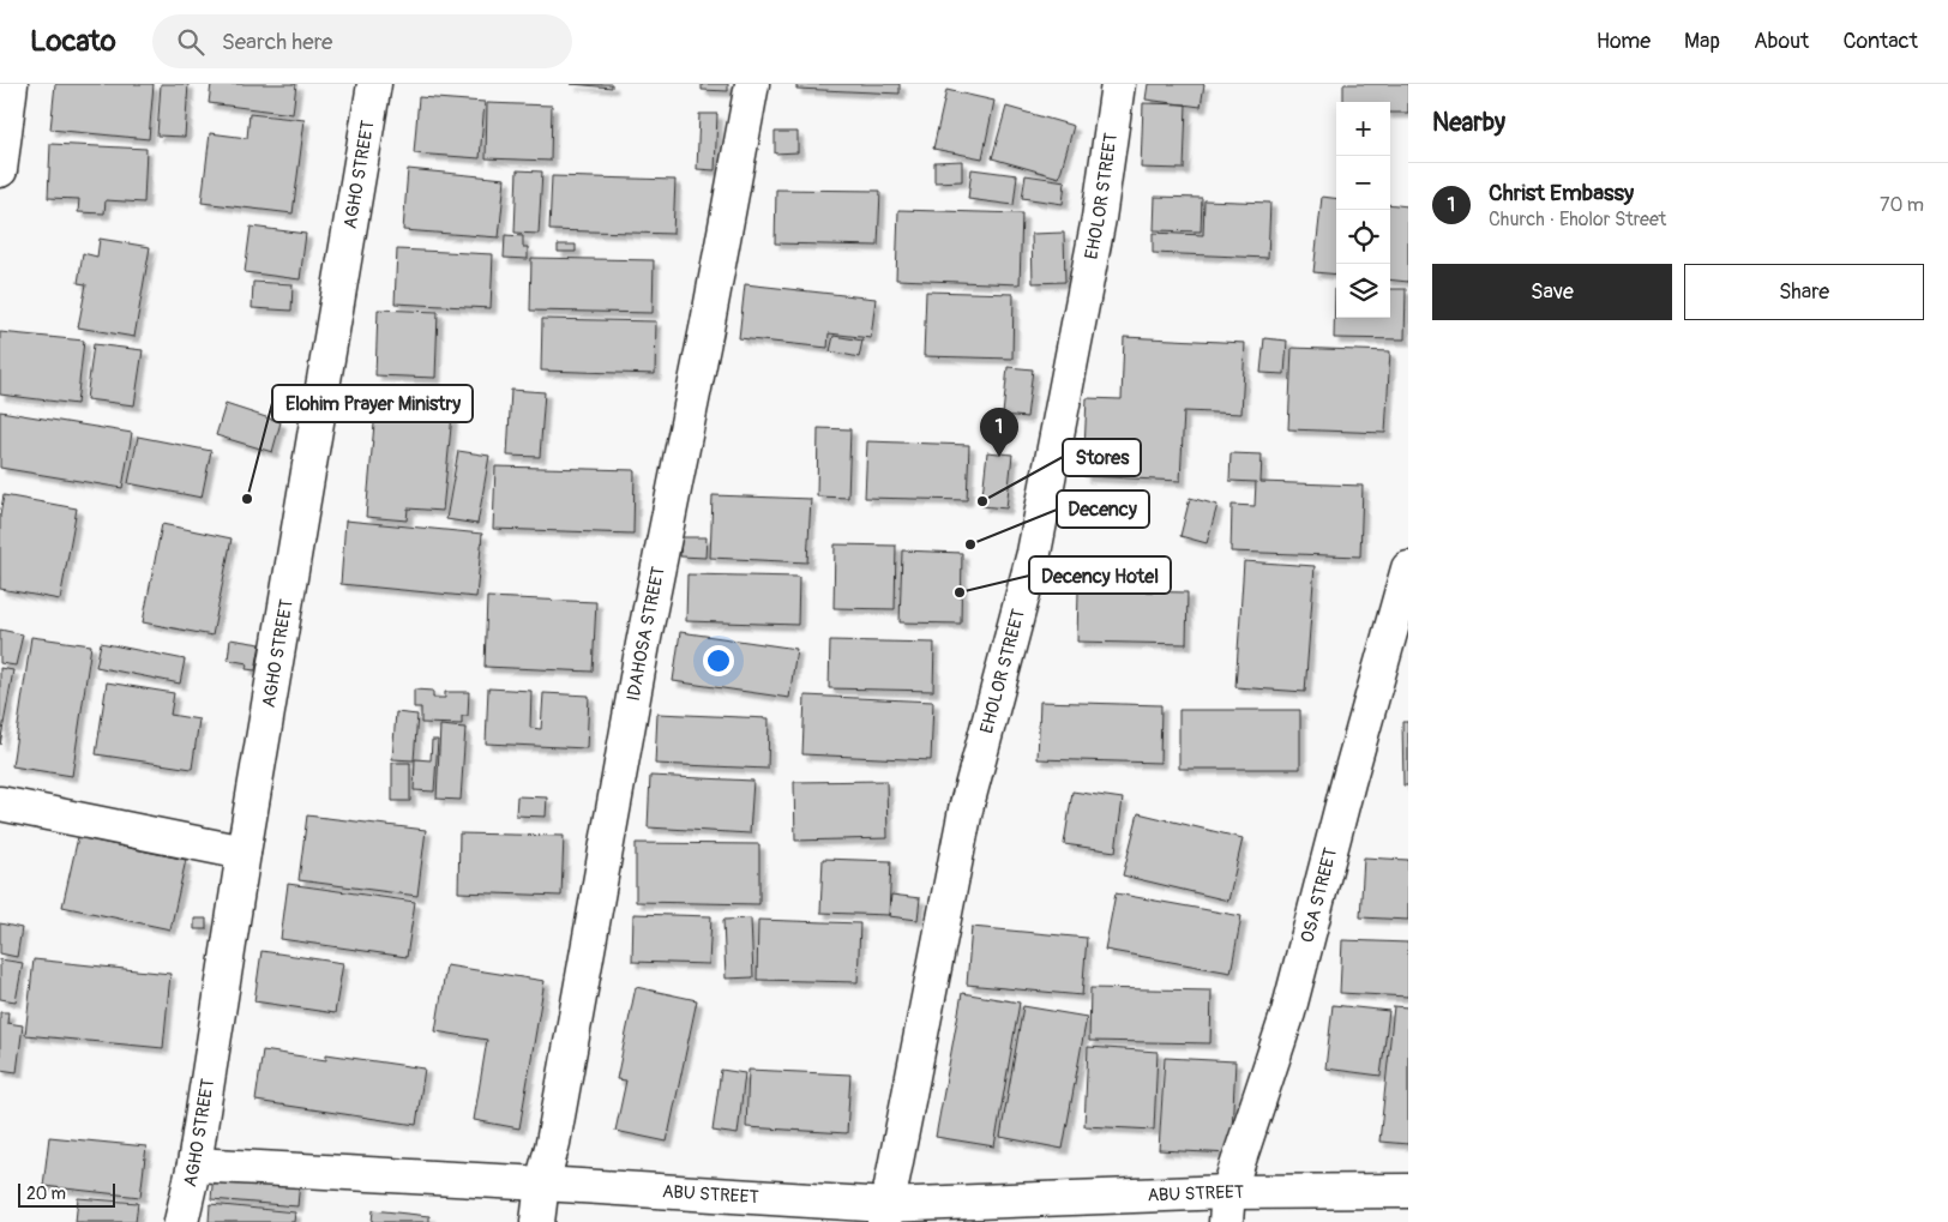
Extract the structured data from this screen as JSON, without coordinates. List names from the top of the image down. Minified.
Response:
{"streets":{"street":["AGHO STREET","EHOLOR STREET","IDAHOSA STREET","OSA STREET","ABU STREET"]},"crossings":[["AGHO STREET","ABU STREET"],["EHOLOR STREET","ABU STREET"],["IDAHOSA STREET","ABU STREET"],["OSA STREET","ABU STREET"]],"places":["Elohim Prayer Ministry","Stores","Decency","Decency Hotel"],"scale_bar":"20 m","page":{"header":"Locato","search":"Search here","nav":["Home","Map","About","Contact"],"heading":"Nearby","map_buttons":["+","−"],"list":[{"mark":"1","name":"Christ Embassy","note":"Church · Eholor Street","value":"70 m"}],"buttons":["Save","Share"],"pins":"1","scale":"20 m"}}
